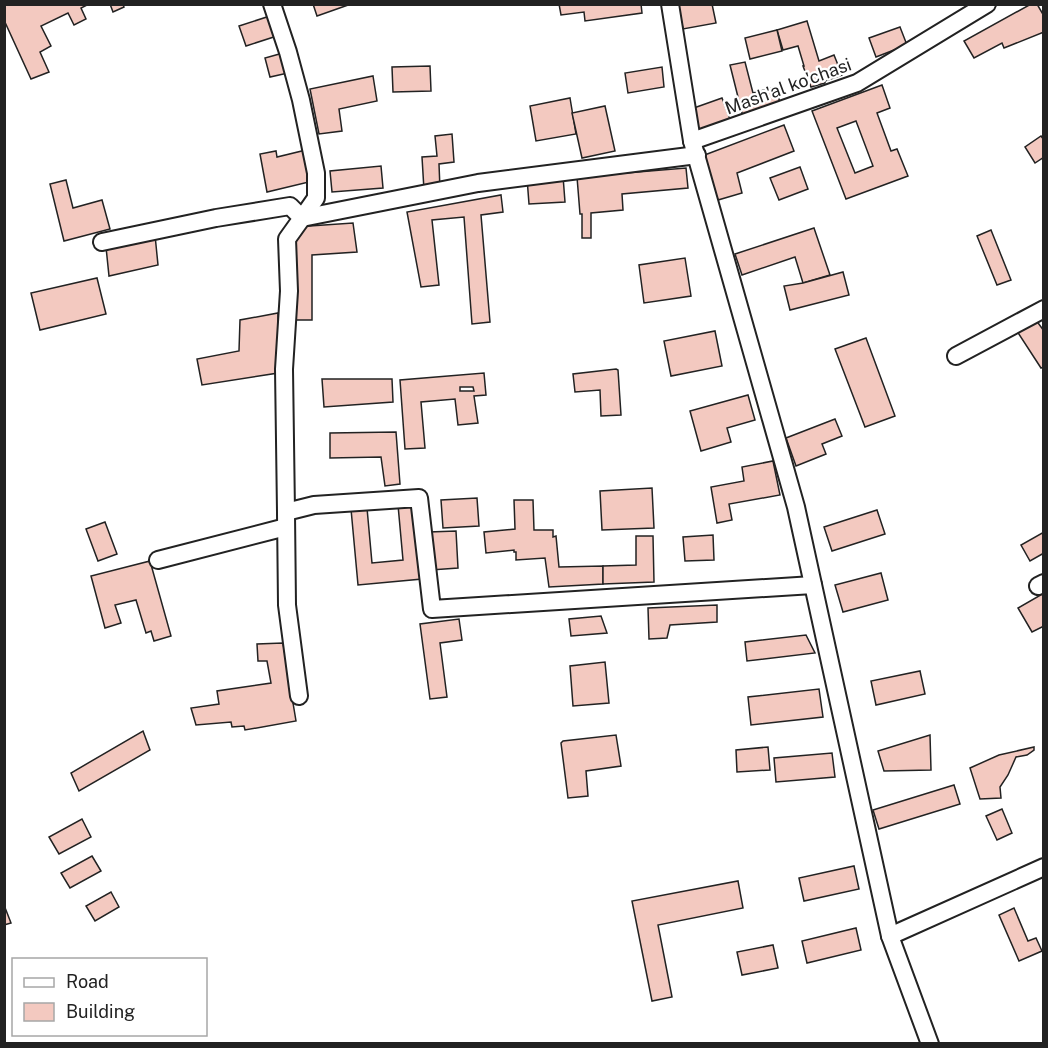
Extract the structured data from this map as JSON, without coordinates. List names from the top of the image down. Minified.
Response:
{"streets":{"street":["Mash'al ko'chasi"]},"legend":["Road","Building"]}
